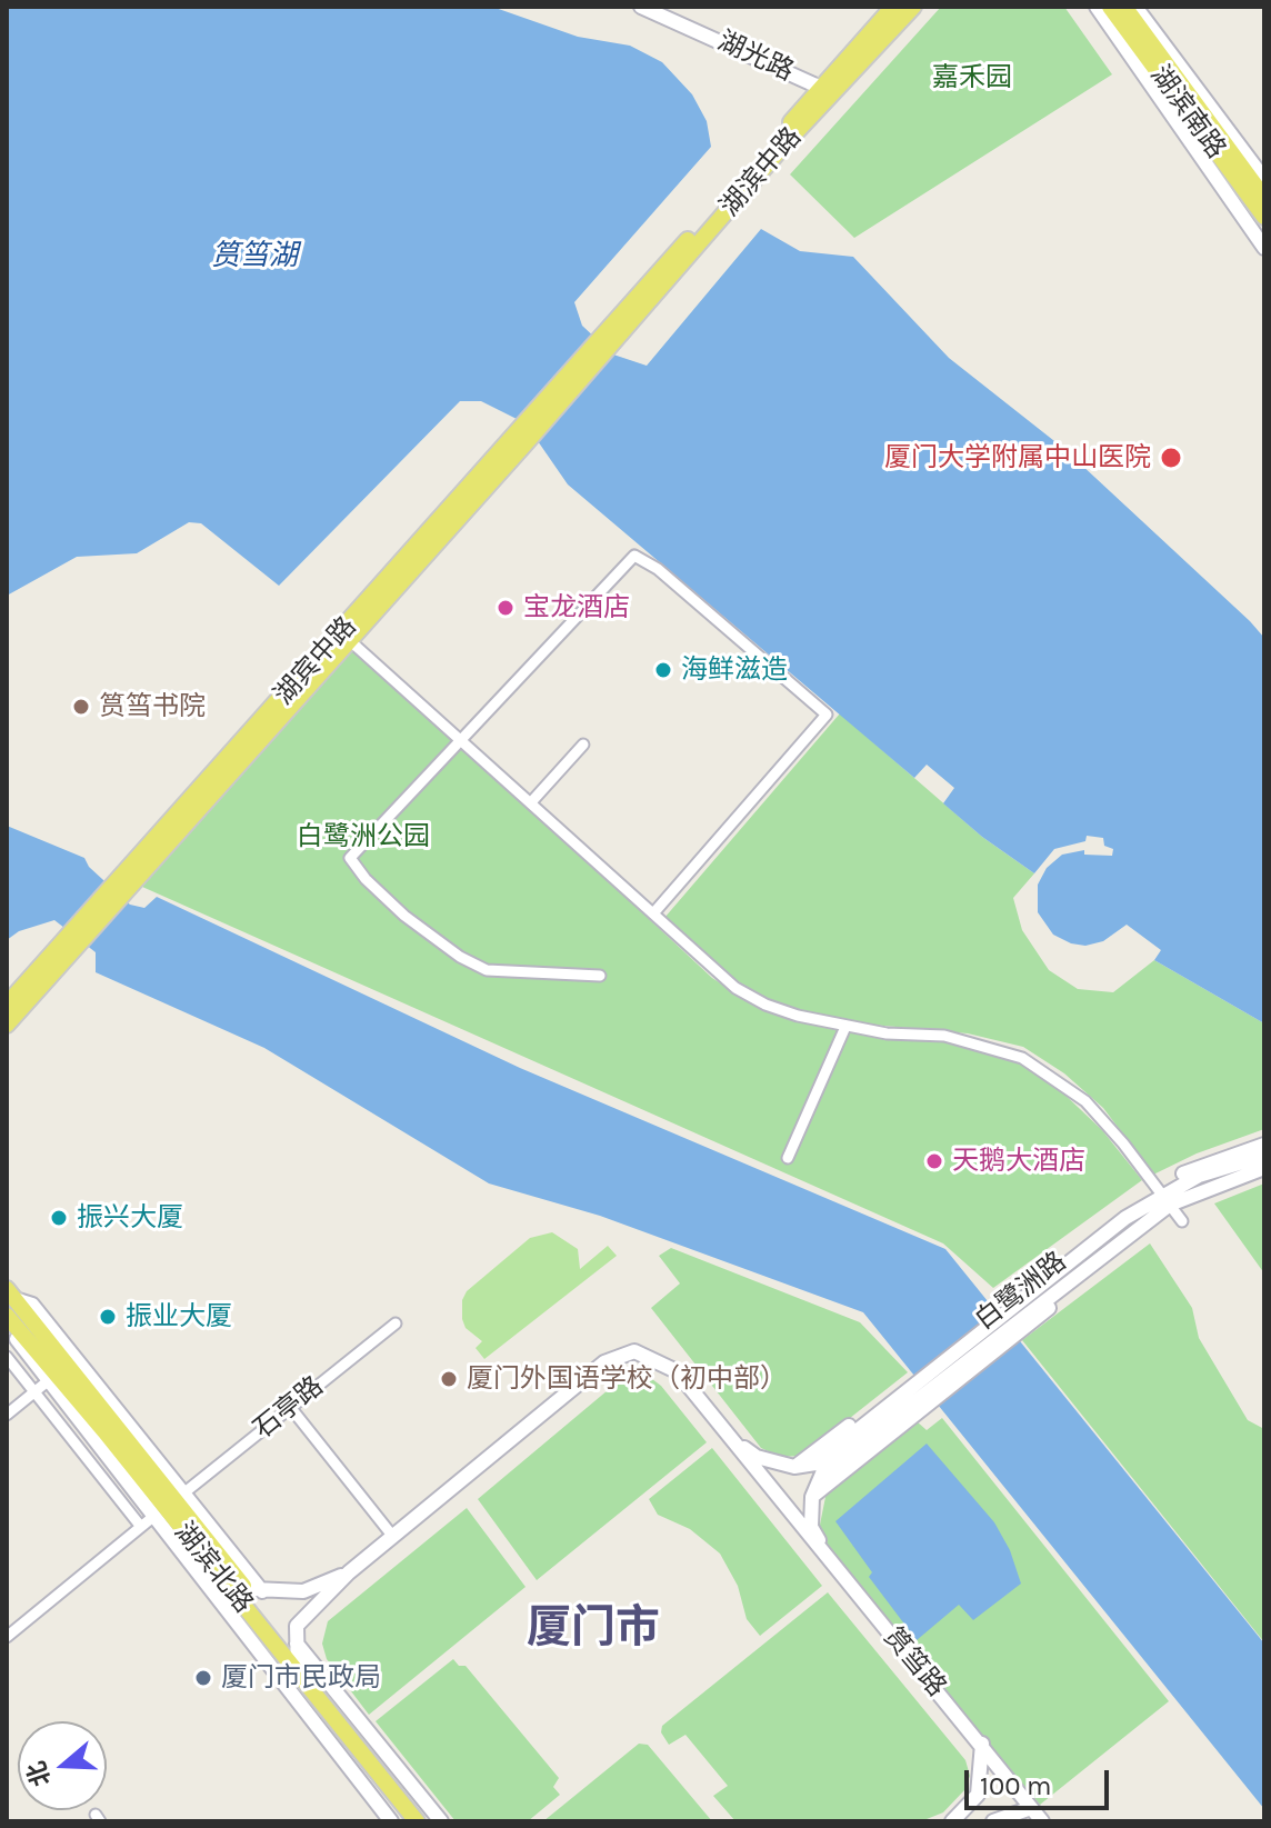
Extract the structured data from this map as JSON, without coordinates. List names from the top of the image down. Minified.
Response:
{"streets":{"main road":["湖光路","湖滨南路","湖滨中路","湖宾中路","白鹭洲路","湖滨北路","筼筜路"],"street":["石亭路"]},"crossings":[["湖滨中路","湖宾中路"],["白鹭洲路","湖滨北路"],["白鹭洲路","筼筜路"]],"districts":["厦门市"],"water":["筼筜湖"],"parks":["嘉禾园","白鹭洲公园"],"places":["厦门大学附属中山医院","宝龙酒店","海鲜滋造","筼筜书院","天鹅大酒店","振兴大厦","振业大厦","厦门外国语学校（初中部）","厦门市民政局"],"scale_bar":"100 m","north":"left"}
